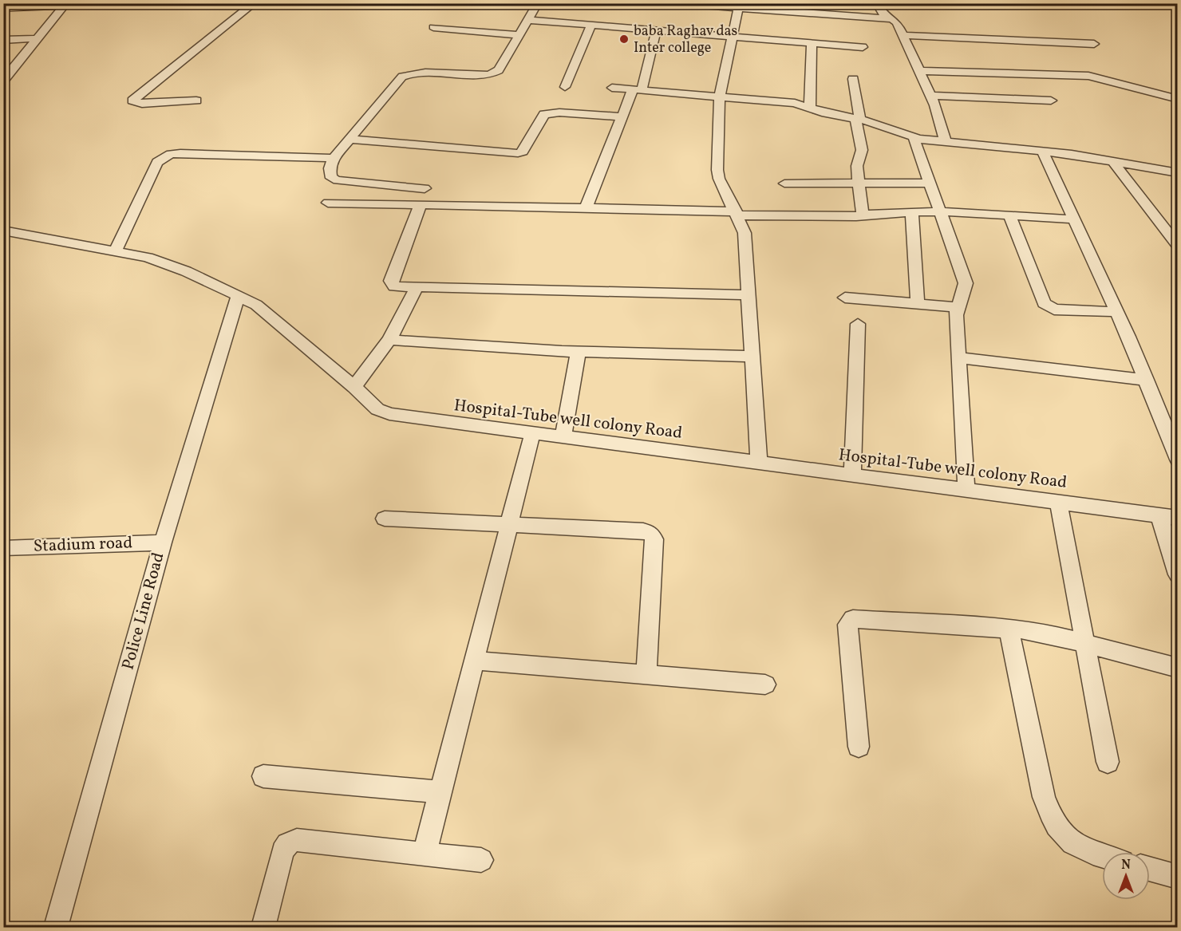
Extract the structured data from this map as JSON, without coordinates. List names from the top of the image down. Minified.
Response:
{"streets":{"street":["Hospital-Tube well colony Road","Stadium road","Police Line Road"]},"crossings":[["Hospital-Tube well colony Road","Police Line Road"],["Stadium road","Police Line Road"]],"places":["baba Raghav das Inter college"],"north":"top"}
